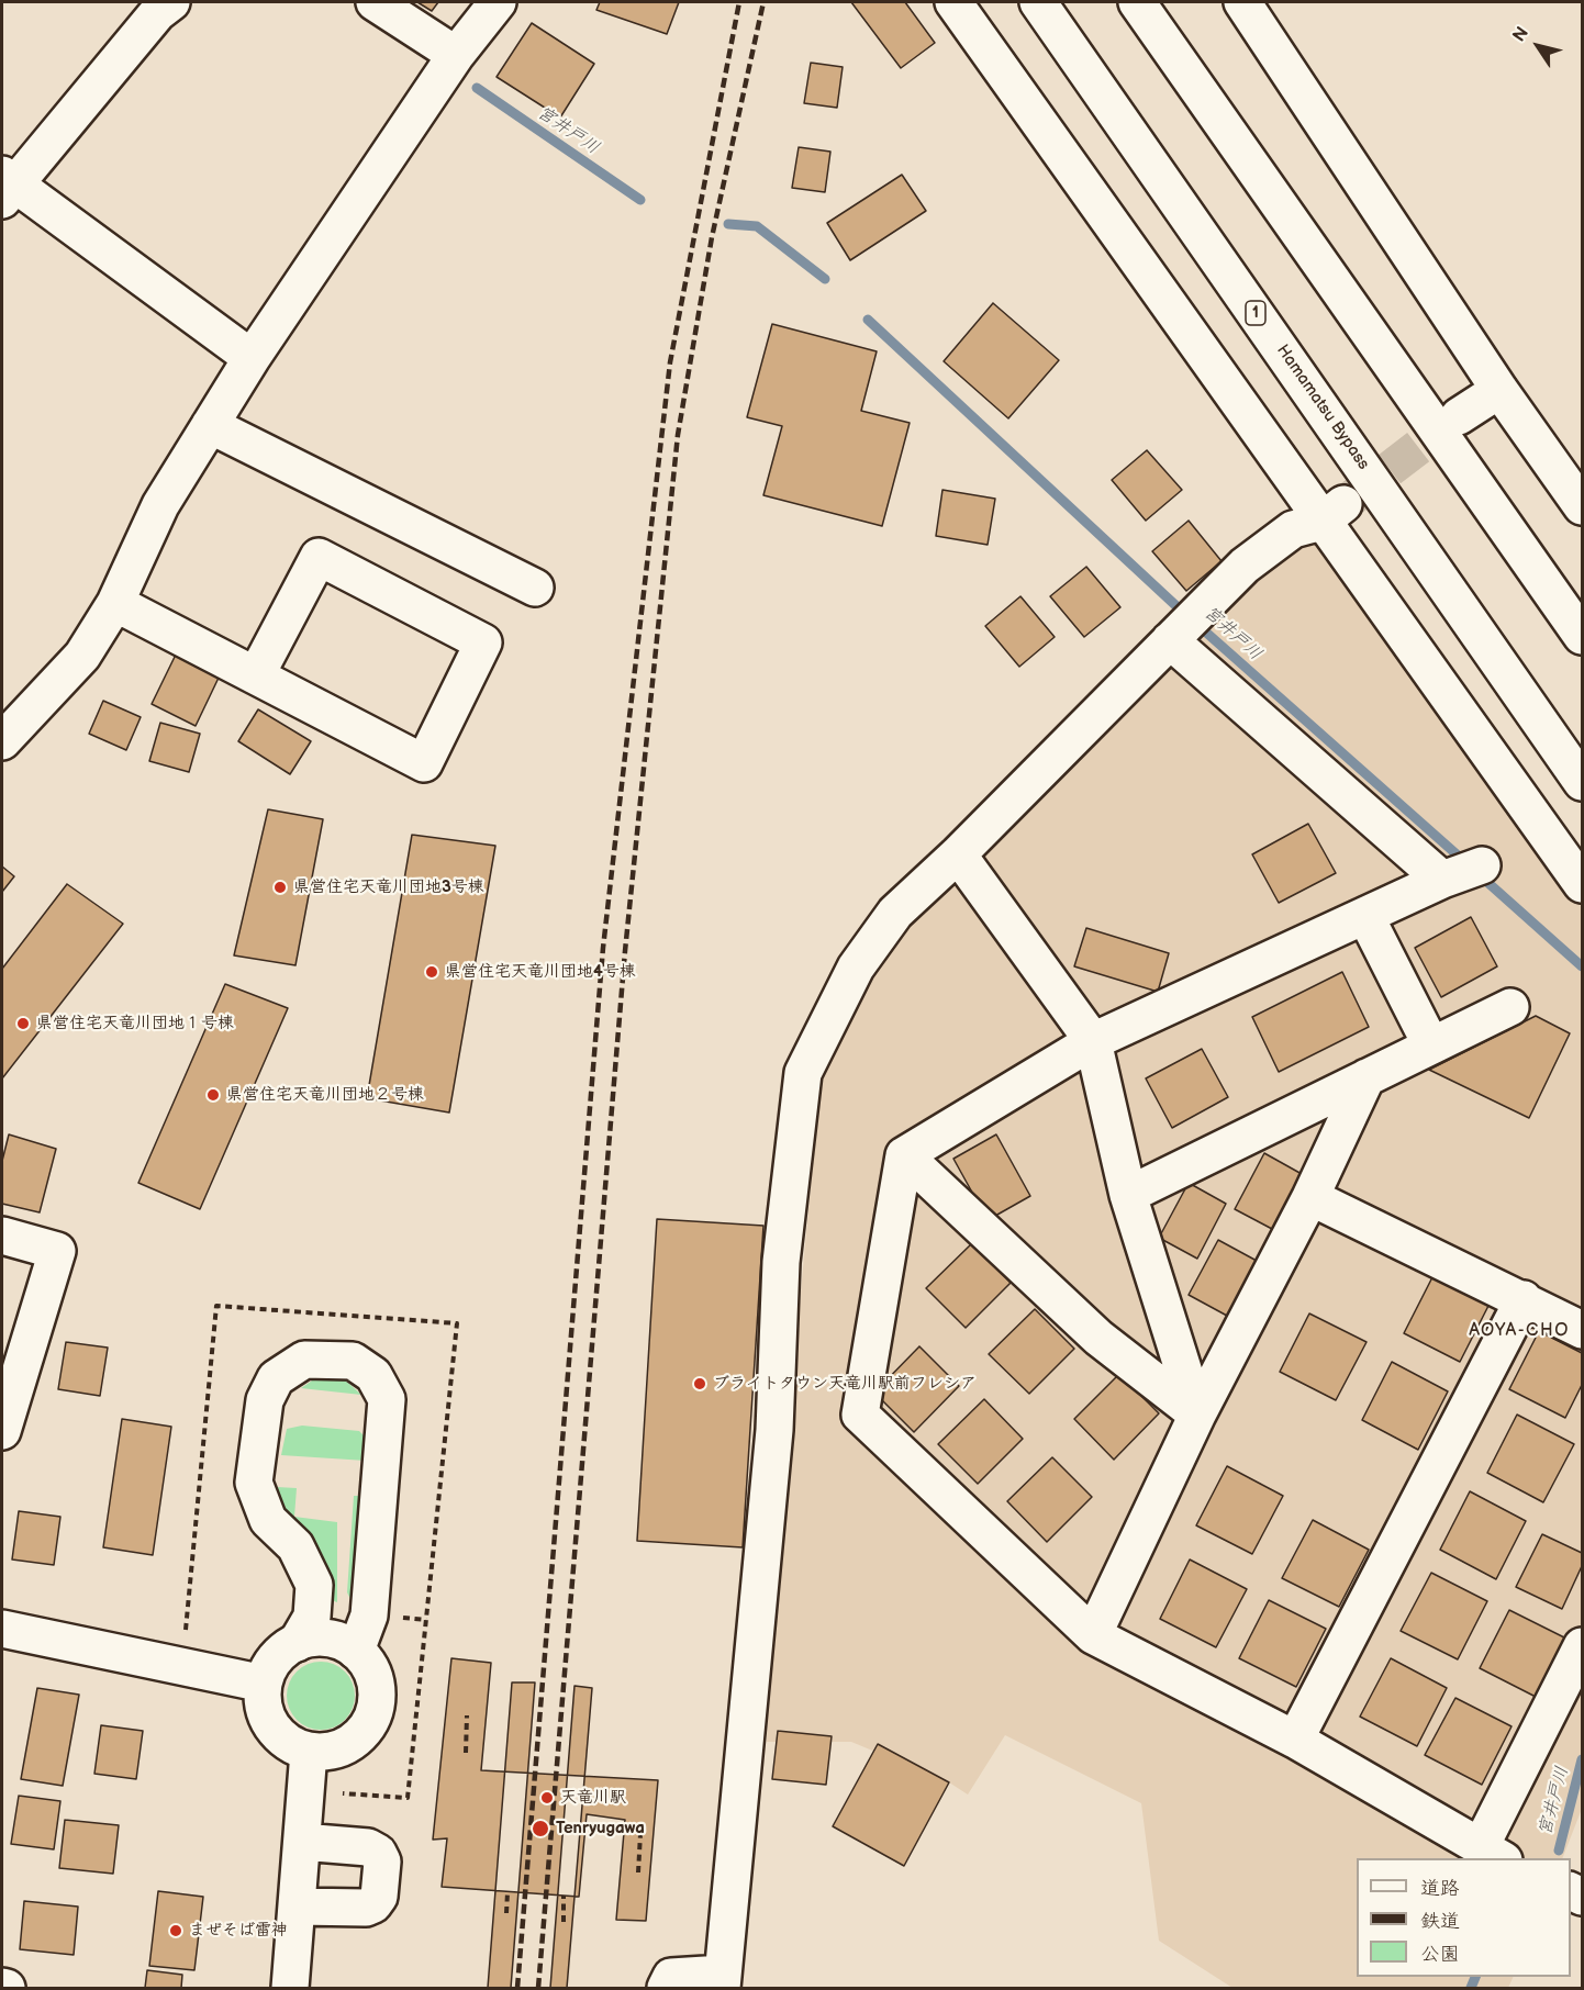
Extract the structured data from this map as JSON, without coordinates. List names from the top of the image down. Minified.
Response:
{"streets":{"main road":["1","Hamamatsu Bypass"]},"districts":["AOYA-CHO"],"water":["宮井戸川"],"places":["県営住宅天竜川団地3号棟","県営住宅天竜川団地4号棟","県営住宅天竜川団地１号棟","県営住宅天竜川団地２号棟","ブライトタウン天竜川駅前フレシア","天竜川駅","Tenryugawa","まぜそば雷神"],"legend":["道路","鉄道","公園"],"north":"top left"}
